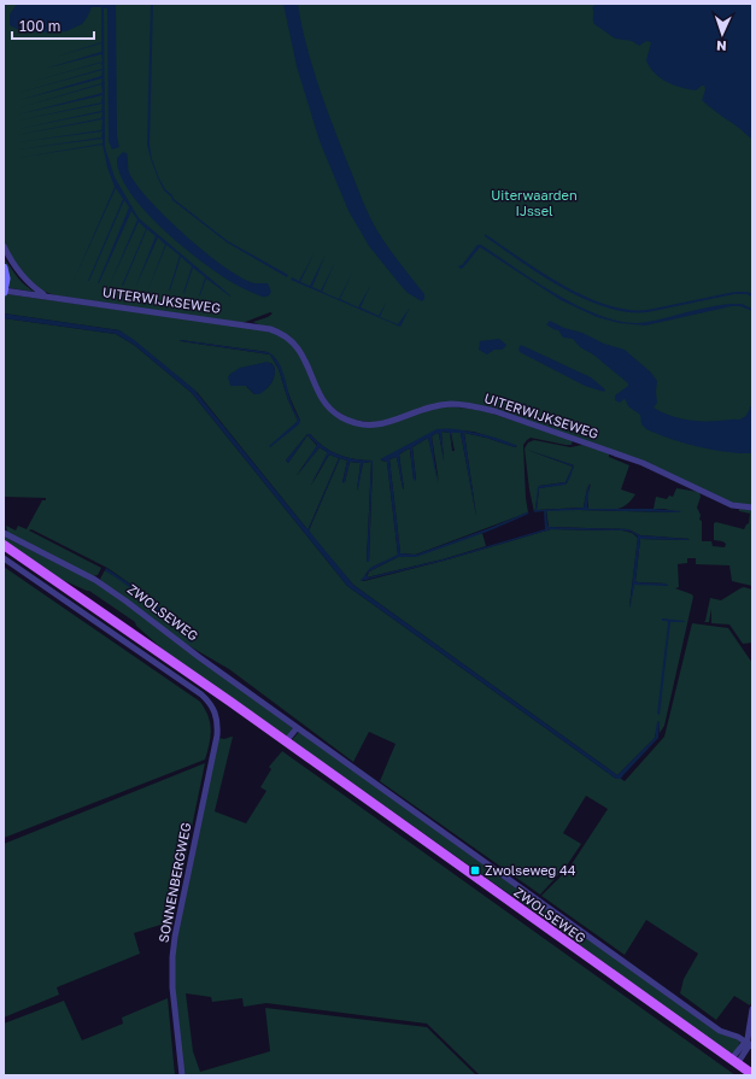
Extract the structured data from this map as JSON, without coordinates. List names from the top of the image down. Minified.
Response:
{"streets":{"main road":["ZWOLSEWEG"],"street":["UITERWIJKSEWEG","SONNENBERGWEG"]},"parks":["Uiterwaarden IJssel"],"places":{"transit":["Zwolseweg 44"]},"scale_bar":"100 m","north":"bottom"}
